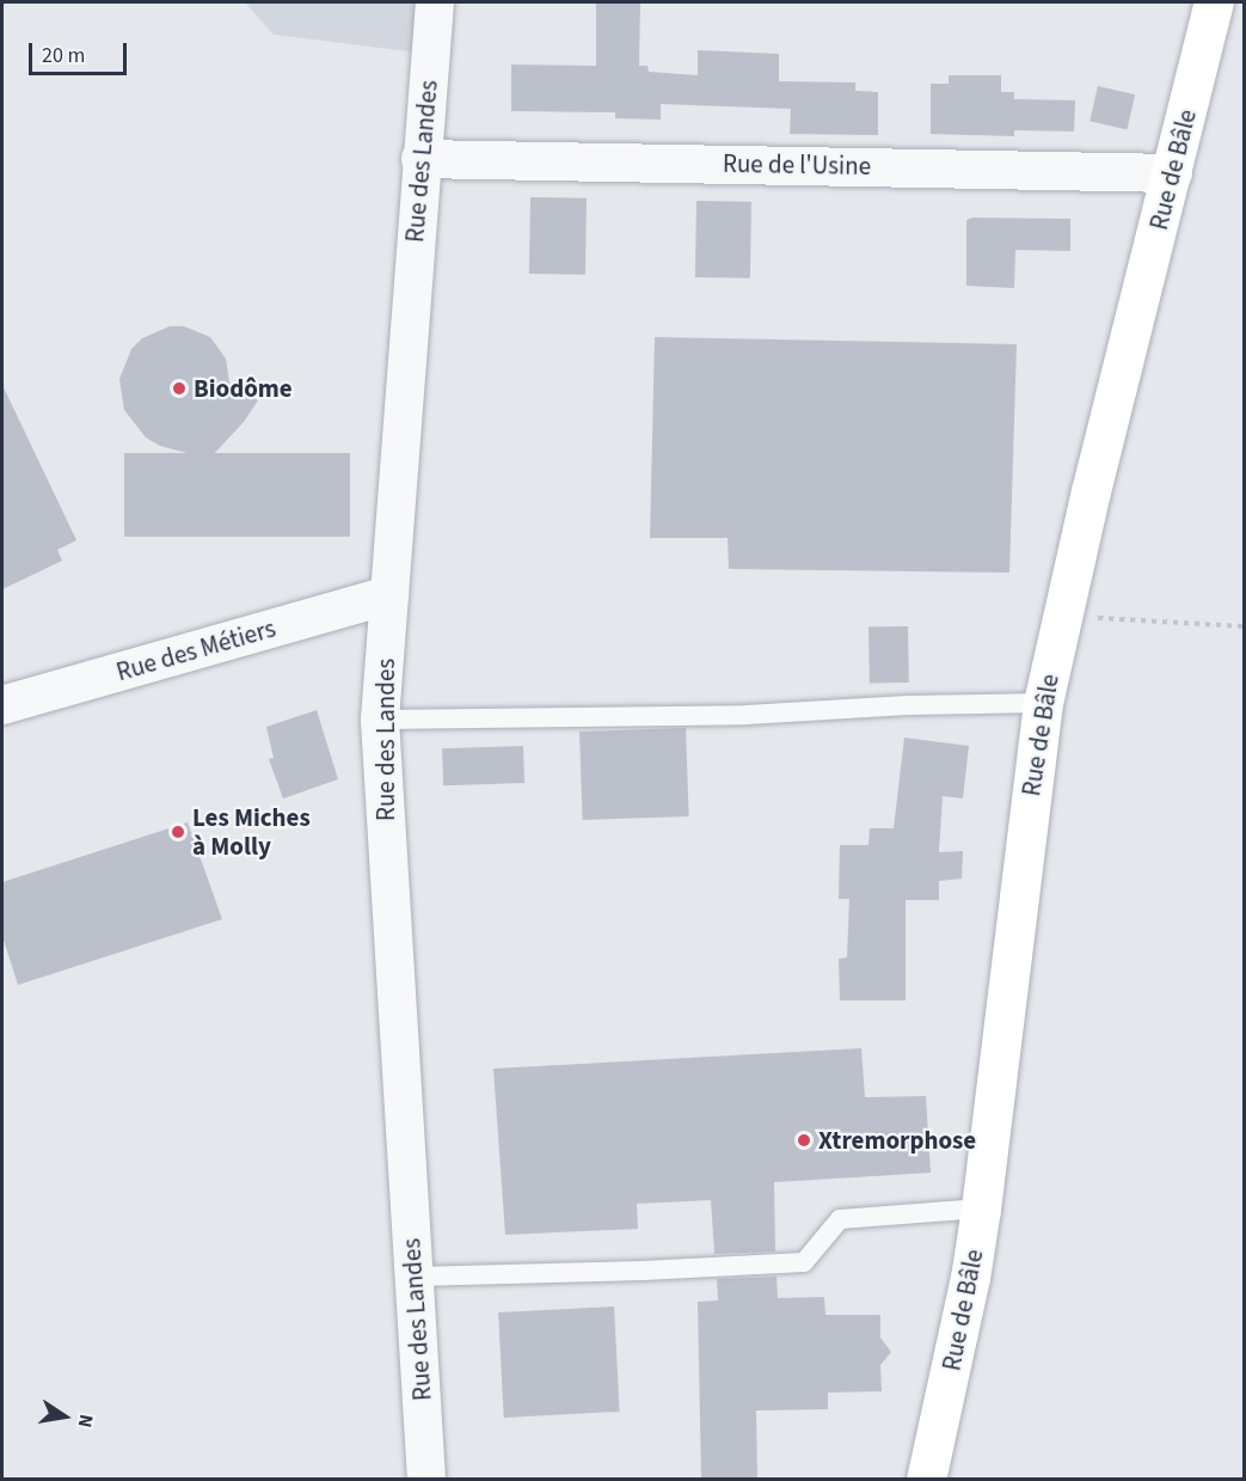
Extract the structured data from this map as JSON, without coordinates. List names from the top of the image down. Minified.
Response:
{"streets":{"street":["Rue des Landes","Rue de l'Usine","Rue de Bâle","Rue des Métiers"]},"crossings":[["Rue des Landes","Rue de l'Usine"],["Rue des Landes","Rue des Métiers"],["Rue de l'Usine","Rue de Bâle"]],"places":["Biodôme","Les Miches à Molly","Xtremorphose"],"scale_bar":"20 m","north":"right"}
